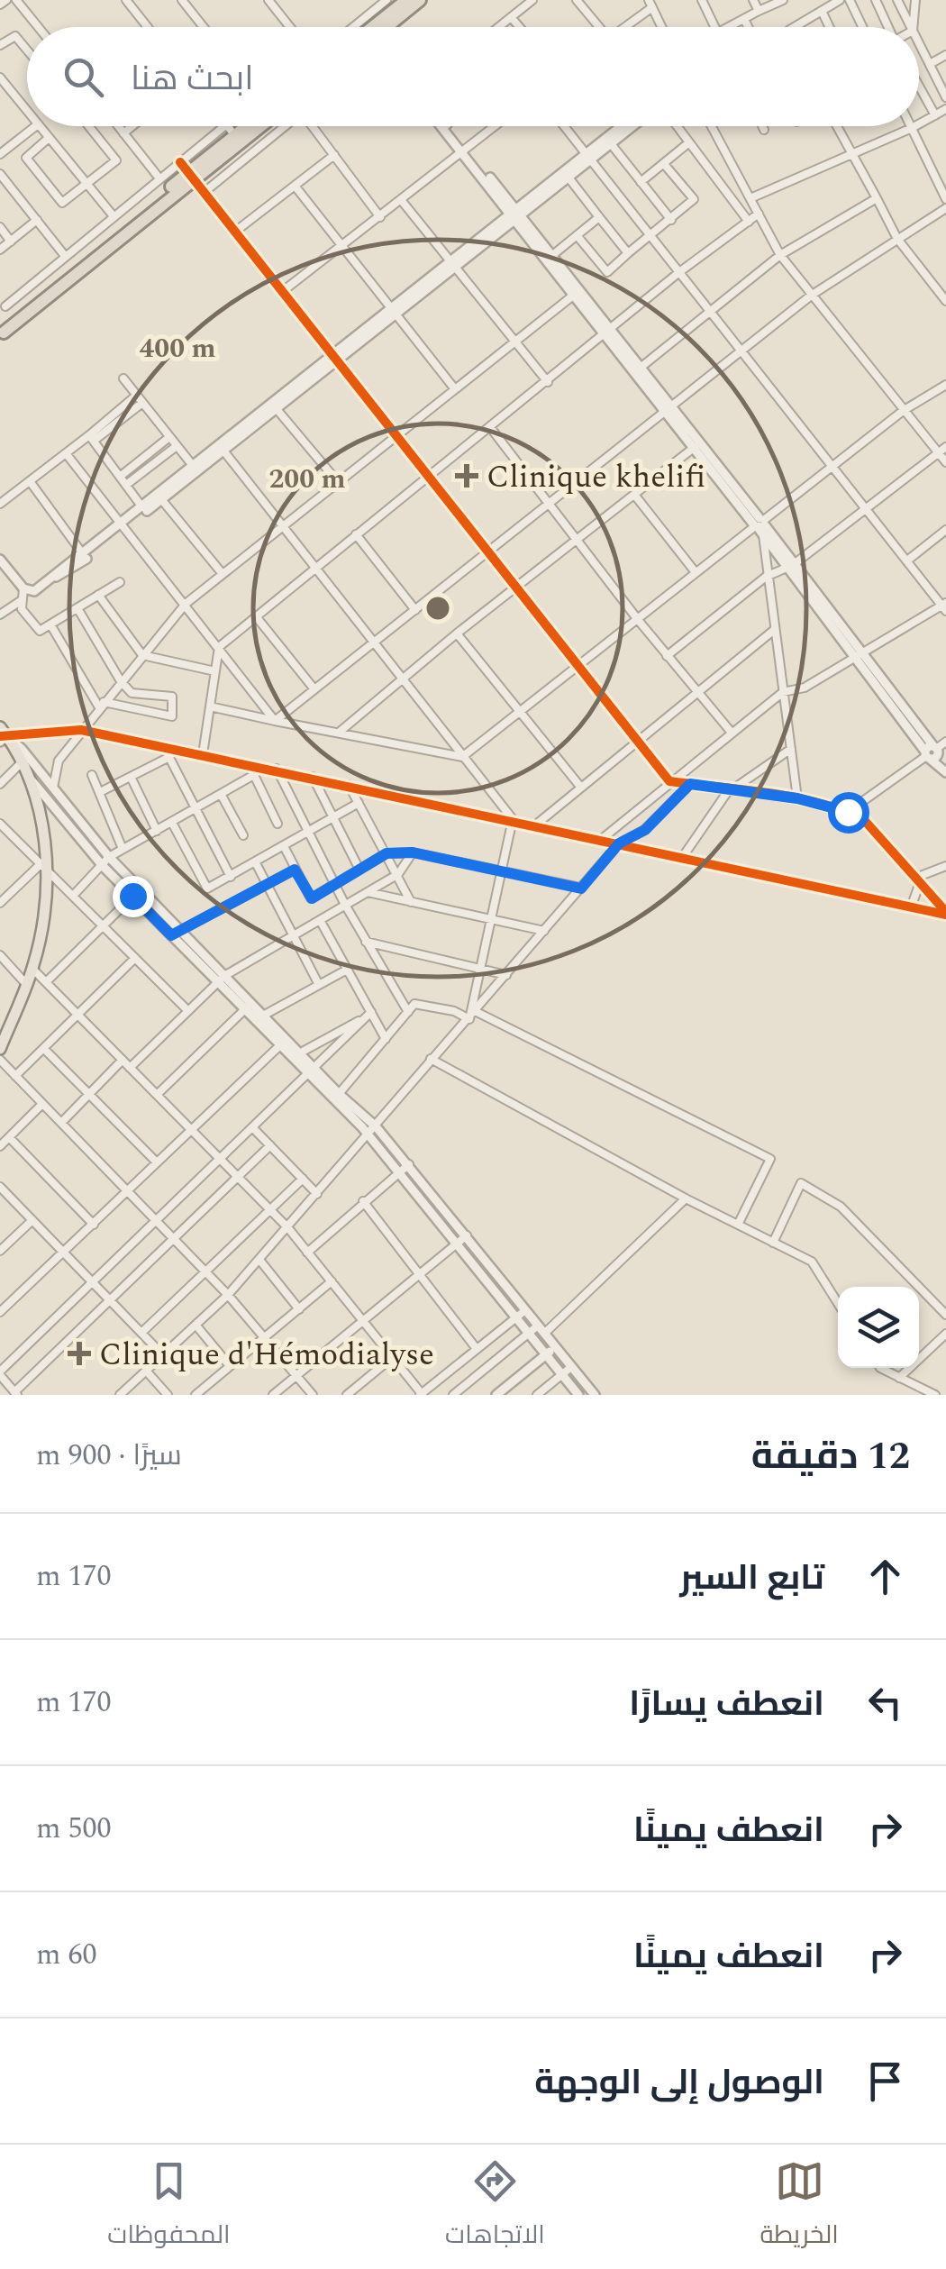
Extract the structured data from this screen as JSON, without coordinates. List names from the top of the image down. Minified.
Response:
{"places":{"health":["Clinique khelifi","Clinique d'Hémodialyse"]},"page":{"search":"ابحث هنا","heading":["12 دقيقة","سيرًا · 900 m"],"list":[["تابع السير","170 m"],["انعطف يسارًا","170 m"],["انعطف يمينًا","500 m"],["انعطف يمينًا","60 m"],"الوصول إلى الوجهة"],"nav":["الخريطة","الاتجاهات","المحفوظات"]},"rings":["400 m","200 m"]}
